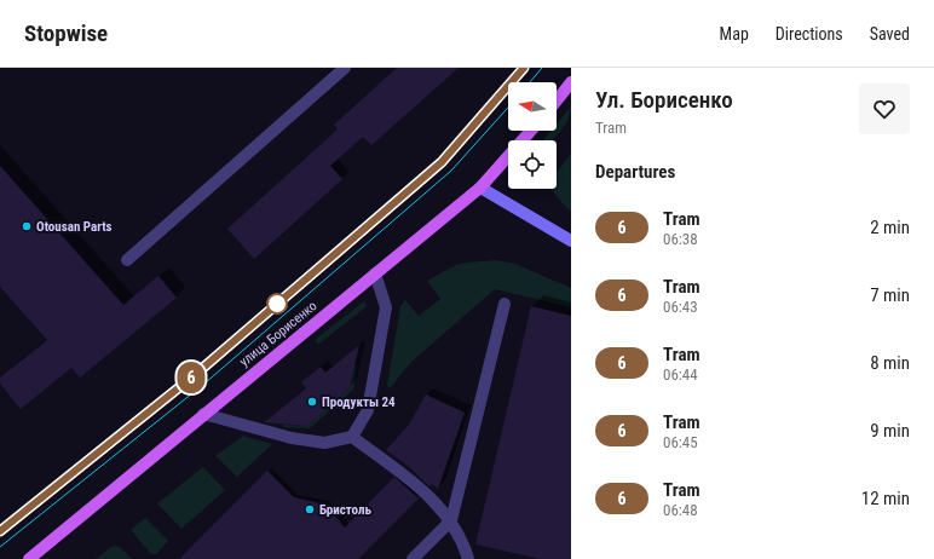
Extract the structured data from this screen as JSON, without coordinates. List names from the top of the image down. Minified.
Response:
{"streets":{"main road":["улица Борисенко"]},"places":["Otousan Parts","Продукты 24","Бристоль"],"lines":["tram line 6"],"north":"left","page":{"header":"Stopwise","nav":["Map","Directions","Saved"],"on_map":"6","heading":[["Ул. Борисенко","Tram"],"Departures"],"list":[{"mark":"6","name":"Tram","note":"06:38","value":"2 min"},{"mark":"6","name":"Tram","note":"06:43","value":"7 min"},{"mark":"6","name":"Tram","note":"06:44","value":"8 min"},{"mark":"6","name":"Tram","note":"06:45","value":"9 min"},{"mark":"6","name":"Tram","note":"06:48","value":"12 min"}]}}
